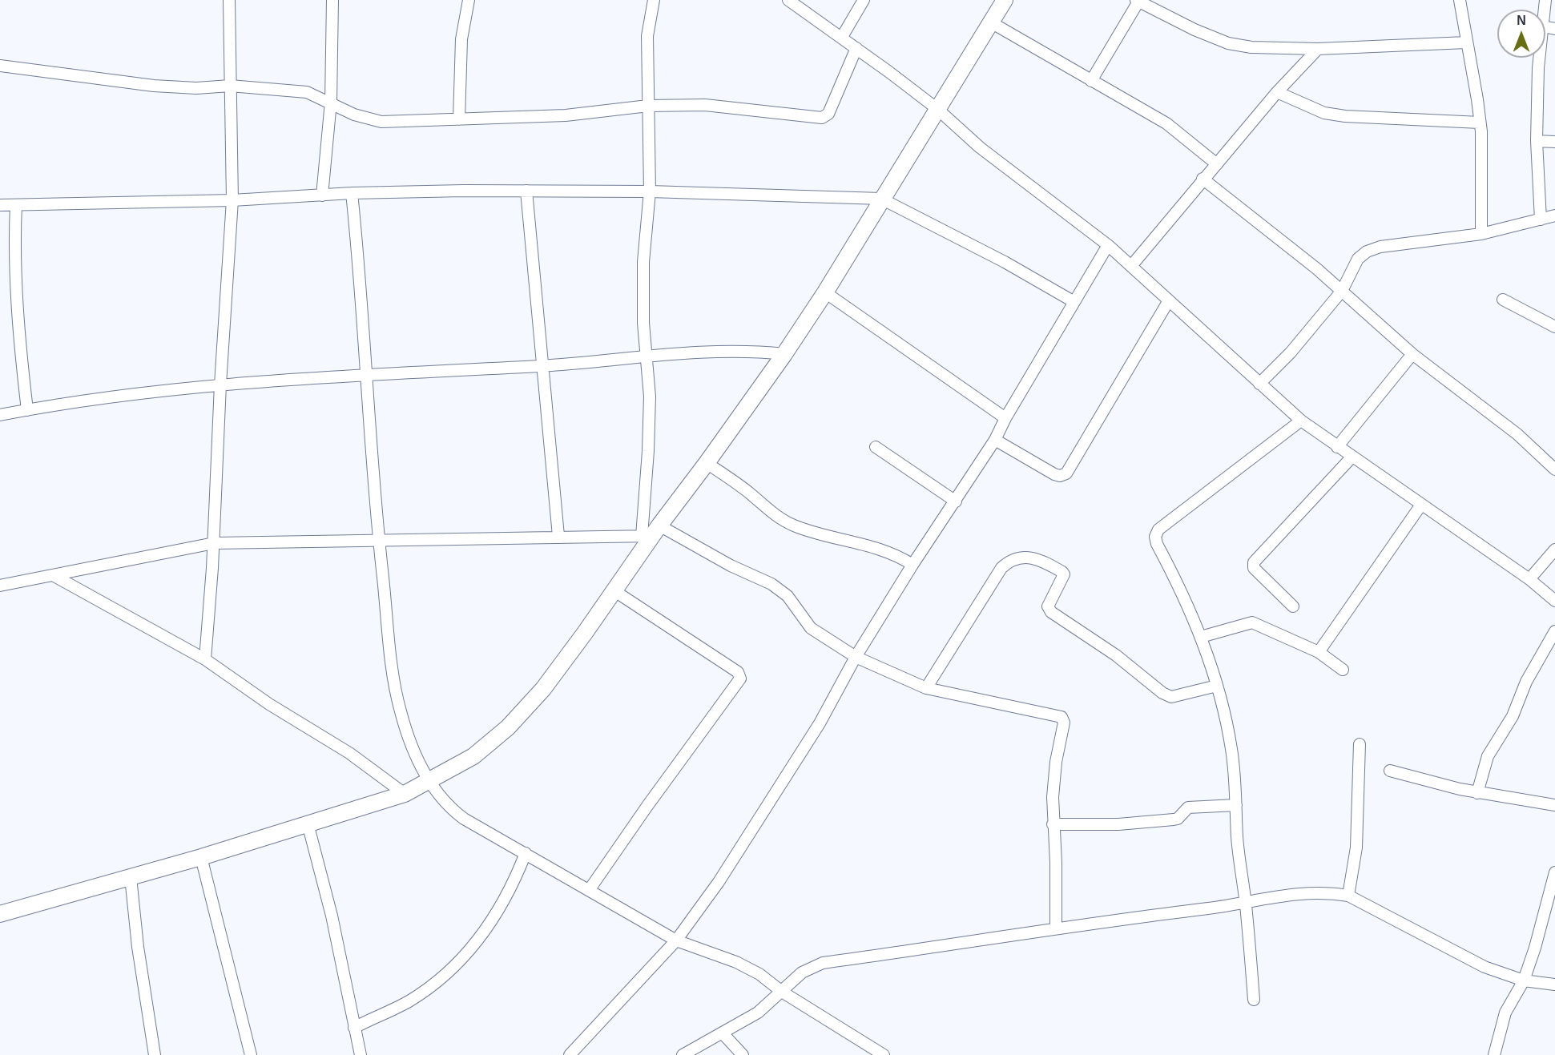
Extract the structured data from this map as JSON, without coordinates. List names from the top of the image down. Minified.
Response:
{"north":"top"}
